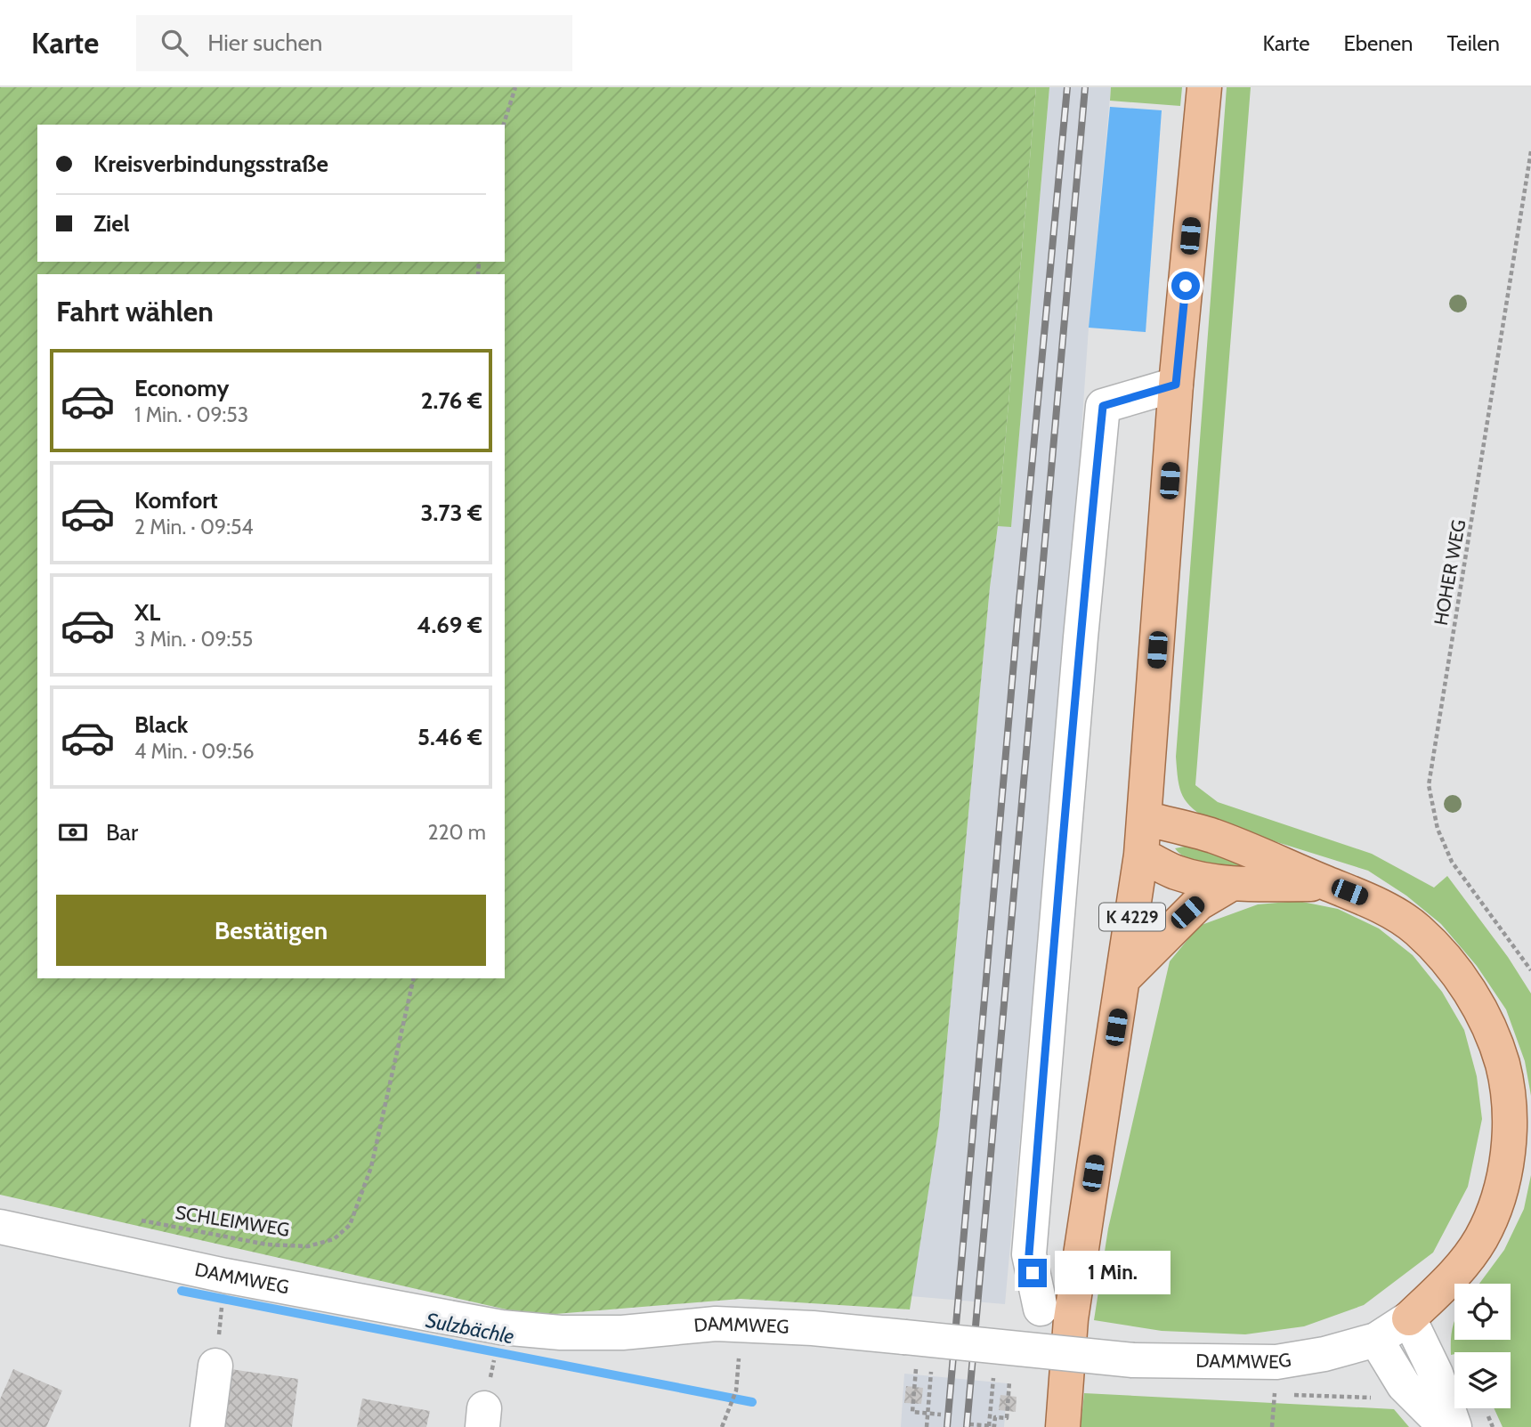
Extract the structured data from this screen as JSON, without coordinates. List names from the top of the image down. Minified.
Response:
{"streets":{"main road":["K 4229"],"street":["DAMMWEG"],"path":["HOHER WEG","SCHLEIMWEG"]},"water":["Sulzbächle"],"page":{"header":"Karte","search":"Hier suchen","nav":["Karte","Ebenen","Teilen"],"banner":["Kreisverbindungsstraße","Ziel"],"heading":"Fahrt wählen","list":[{"name":"Economy","note":"1 Min. · 09:53","value":"2.76 €"},{"name":"Komfort","note":"2 Min. · 09:54","value":"3.73 €"},{"name":"XL","note":"3 Min. · 09:55","value":"4.69 €"},{"name":"Black","note":"4 Min. · 09:56","value":"5.46 €"}],"pay":["Bar","220 m"],"buttons":"Bestätigen","bubble":"1 Min."}}
